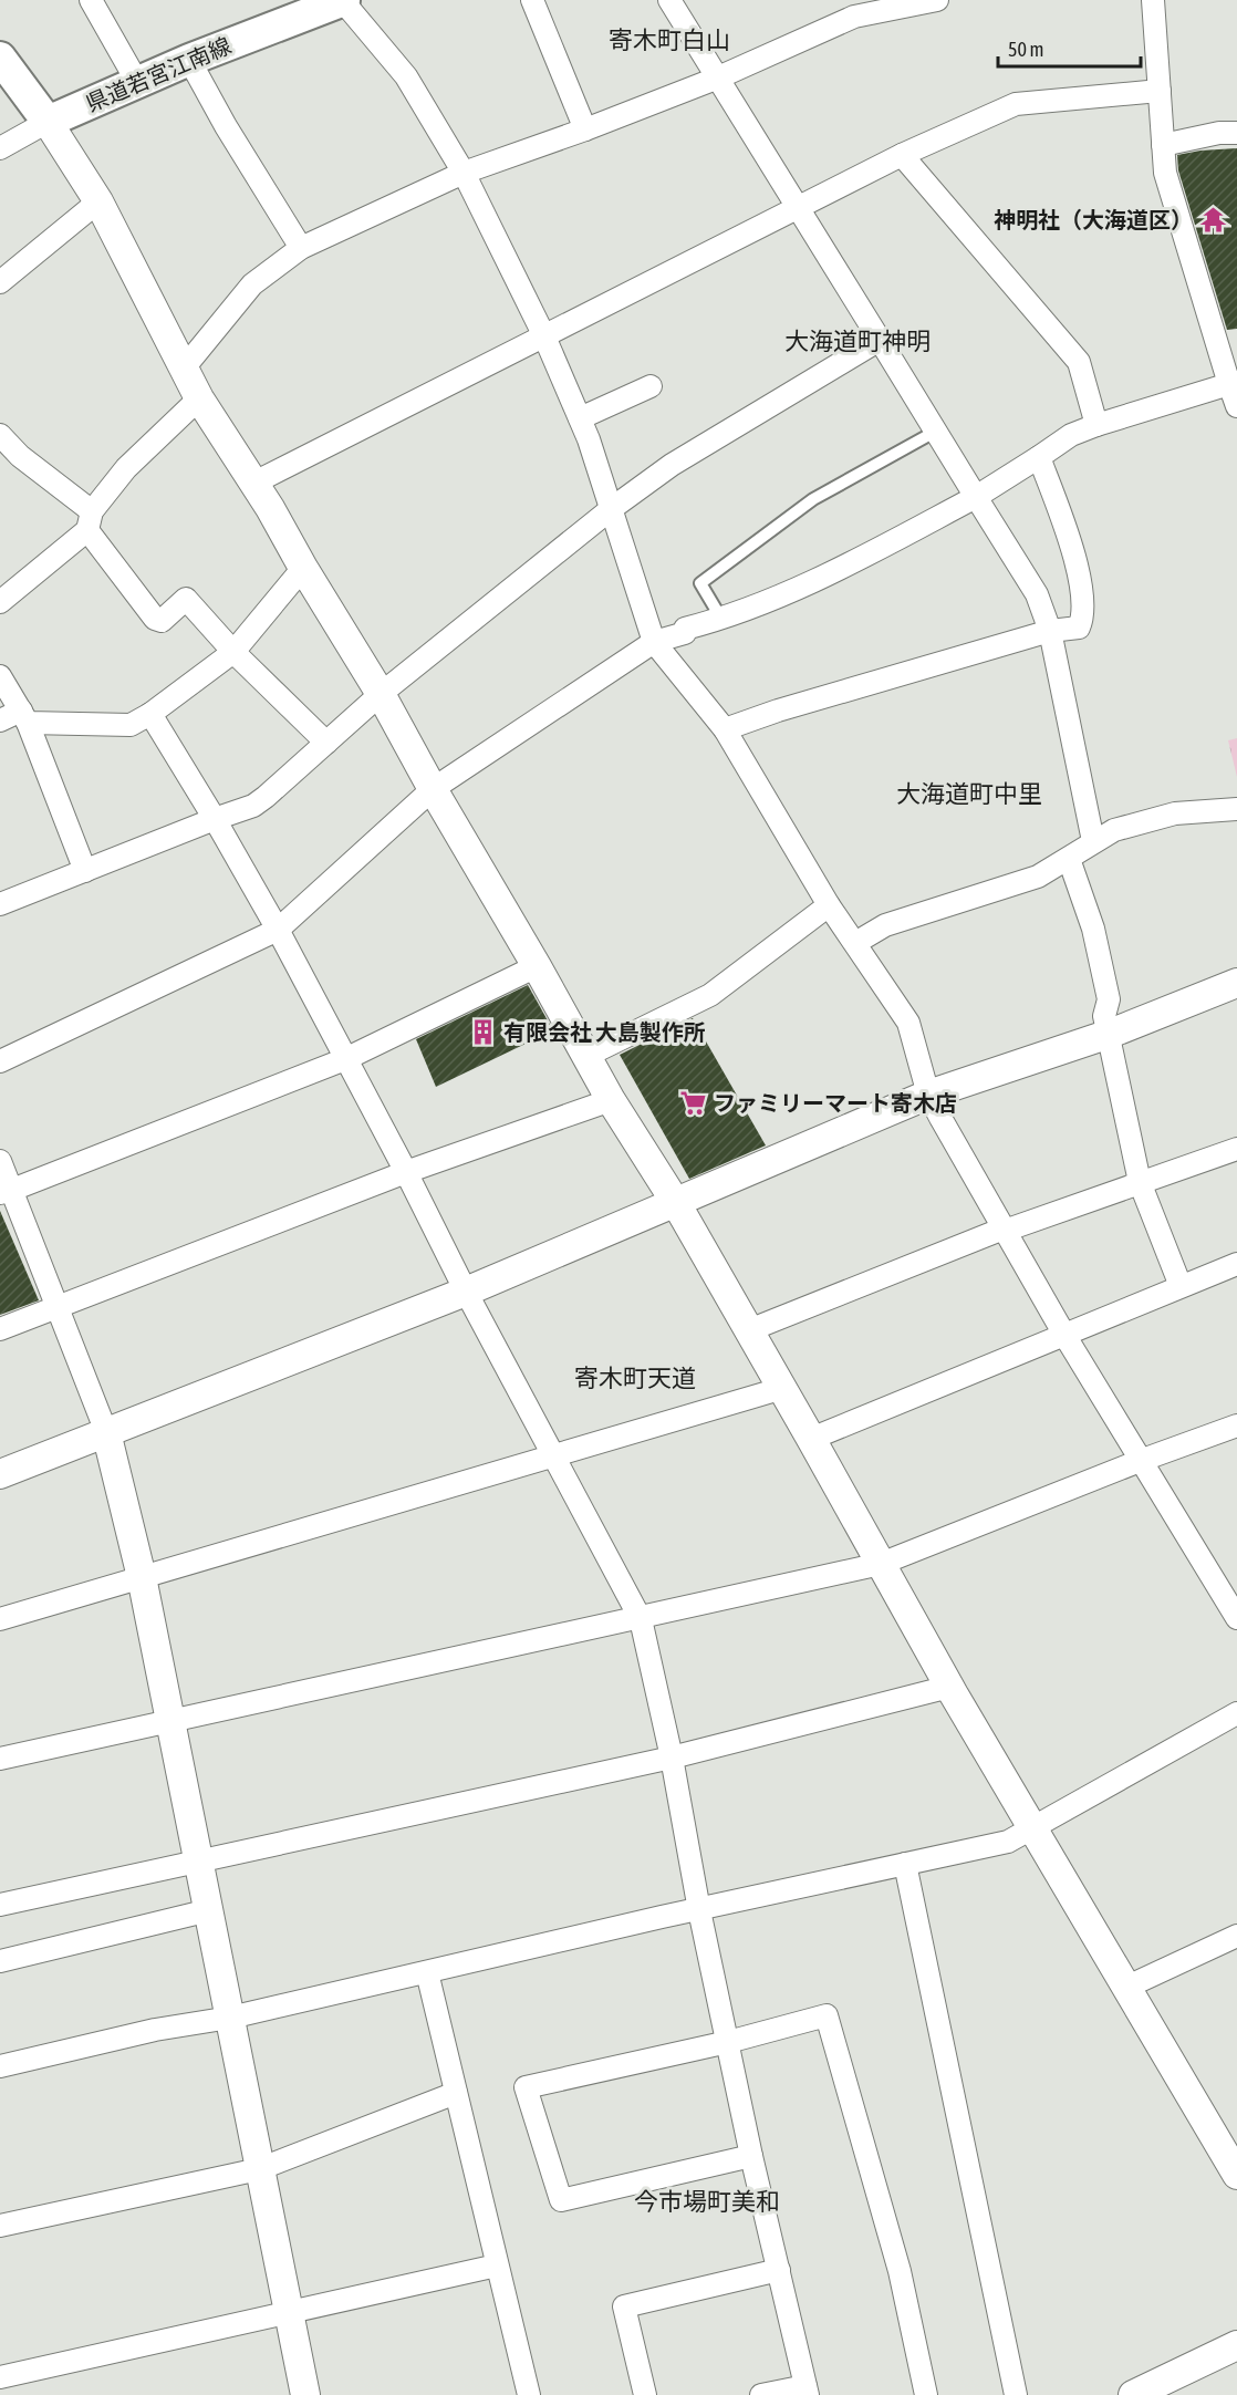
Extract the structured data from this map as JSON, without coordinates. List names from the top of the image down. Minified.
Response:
{"streets":{"main road":["県道若宮江南線"]},"districts":["寄木町白山","大海道町神明","大海道町中里","寄木町天道","今市場町美和"],"places":{"temple":["神明社（大海道区）"],"building":["有限会社 大島製作所"],"supermarket":["ファミリーマート寄木店"]},"scale_bar":"50 m"}
